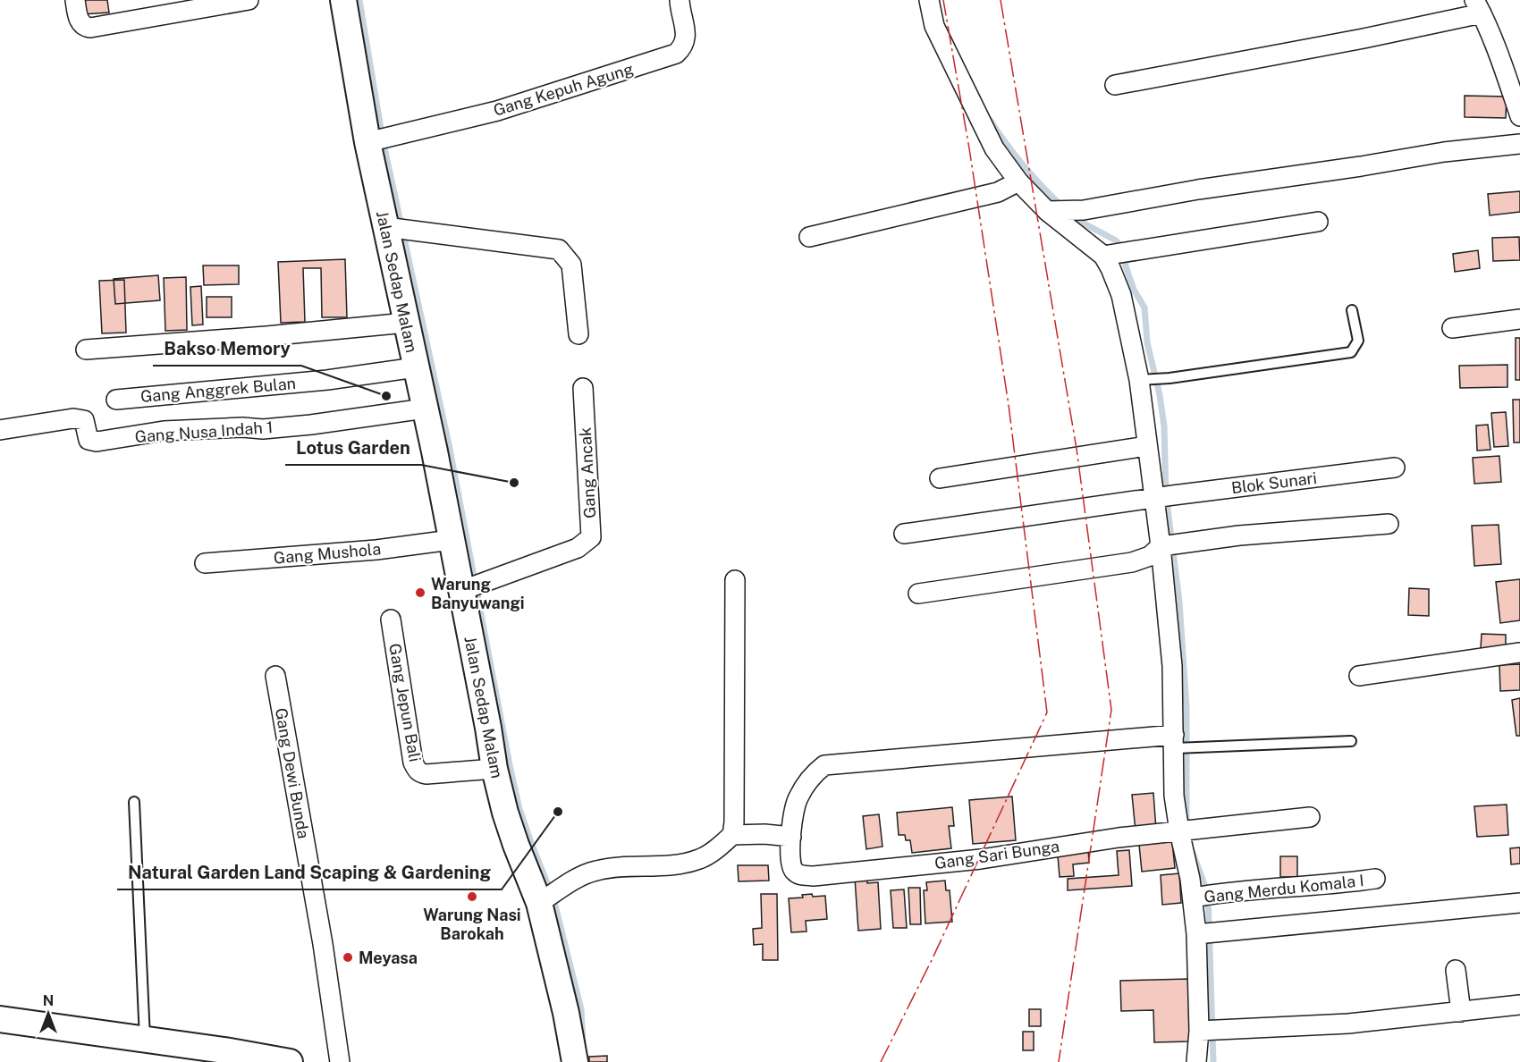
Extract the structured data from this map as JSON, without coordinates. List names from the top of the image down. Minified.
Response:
{"streets":{"street":["Gang Kepuh Agung","Jalan Sedap Malam","Gang Anggrek Bulan","Gang Nusa Indah 1","Gang Ancak","Blok Sunari","Gang Mushola","Gang Jepun Bali","Gang Dewi Bunda","Gang Sari Bunga","Gang Merdu Komala I"]},"crossings":[["Gang Kepuh Agung","Jalan Sedap Malam"],["Jalan Sedap Malam","Gang Anggrek Bulan"],["Jalan Sedap Malam","Gang Nusa Indah 1"],["Jalan Sedap Malam","Gang Ancak"],["Jalan Sedap Malam","Gang Mushola"],["Jalan Sedap Malam","Gang Jepun Bali"]],"places":["Bakso Memory","Lotus Garden","Warung Banyuwangi","Natural Garden Land Scaping & Gardening","Warung Nasi Barokah","Meyasa"],"north":"top"}
